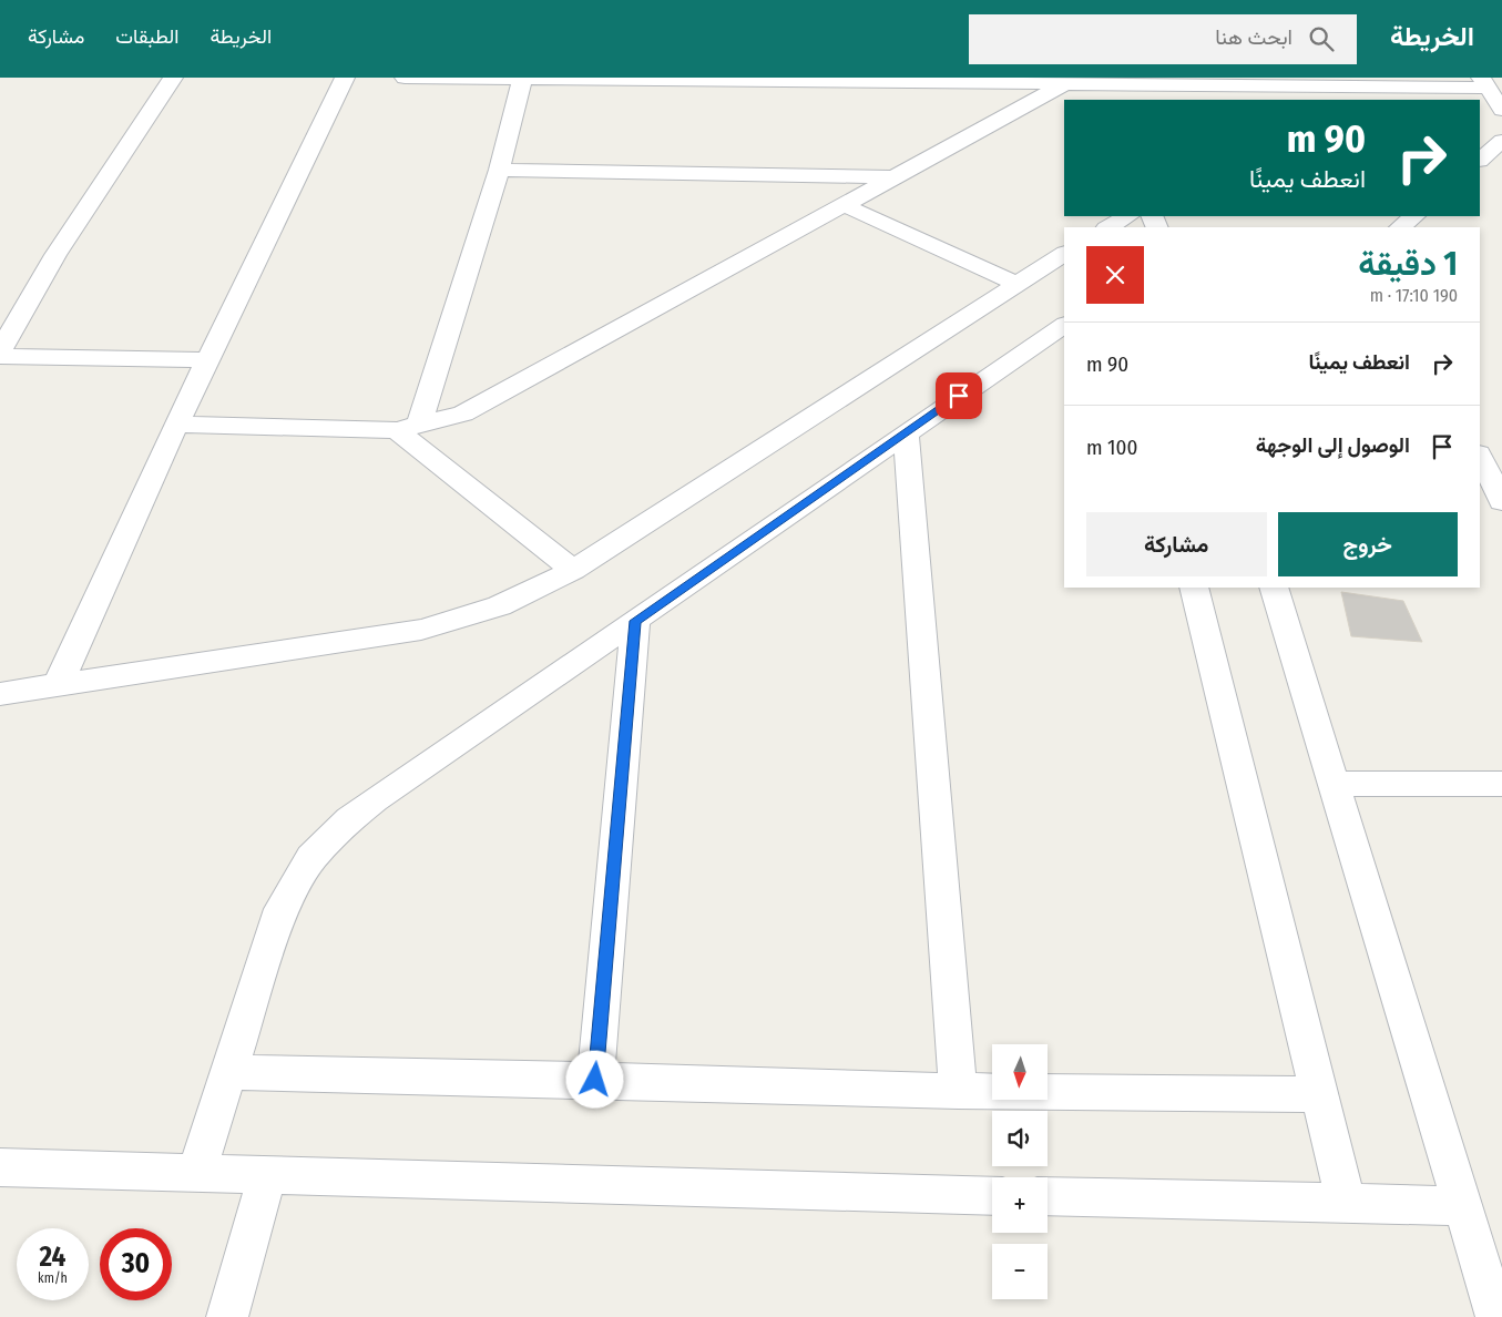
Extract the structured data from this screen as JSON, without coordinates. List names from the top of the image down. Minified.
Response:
{"north":"bottom","page":{"header":"الخريطة","search":"ابحث هنا","nav":["الخريطة","الطبقات","مشاركة"],"turn":["90 m","انعطف يمينًا"],"heading":["1 دقيقة","190 m · 17:10"],"list":[{"name":"انعطف يمينًا","value":"90 m"},{"name":"الوصول إلى الوجهة","value":"100 m"}],"buttons":["خروج","مشاركة"],"map_buttons":["+","−"],"speed":"24 km/h","limit":"30"}}
